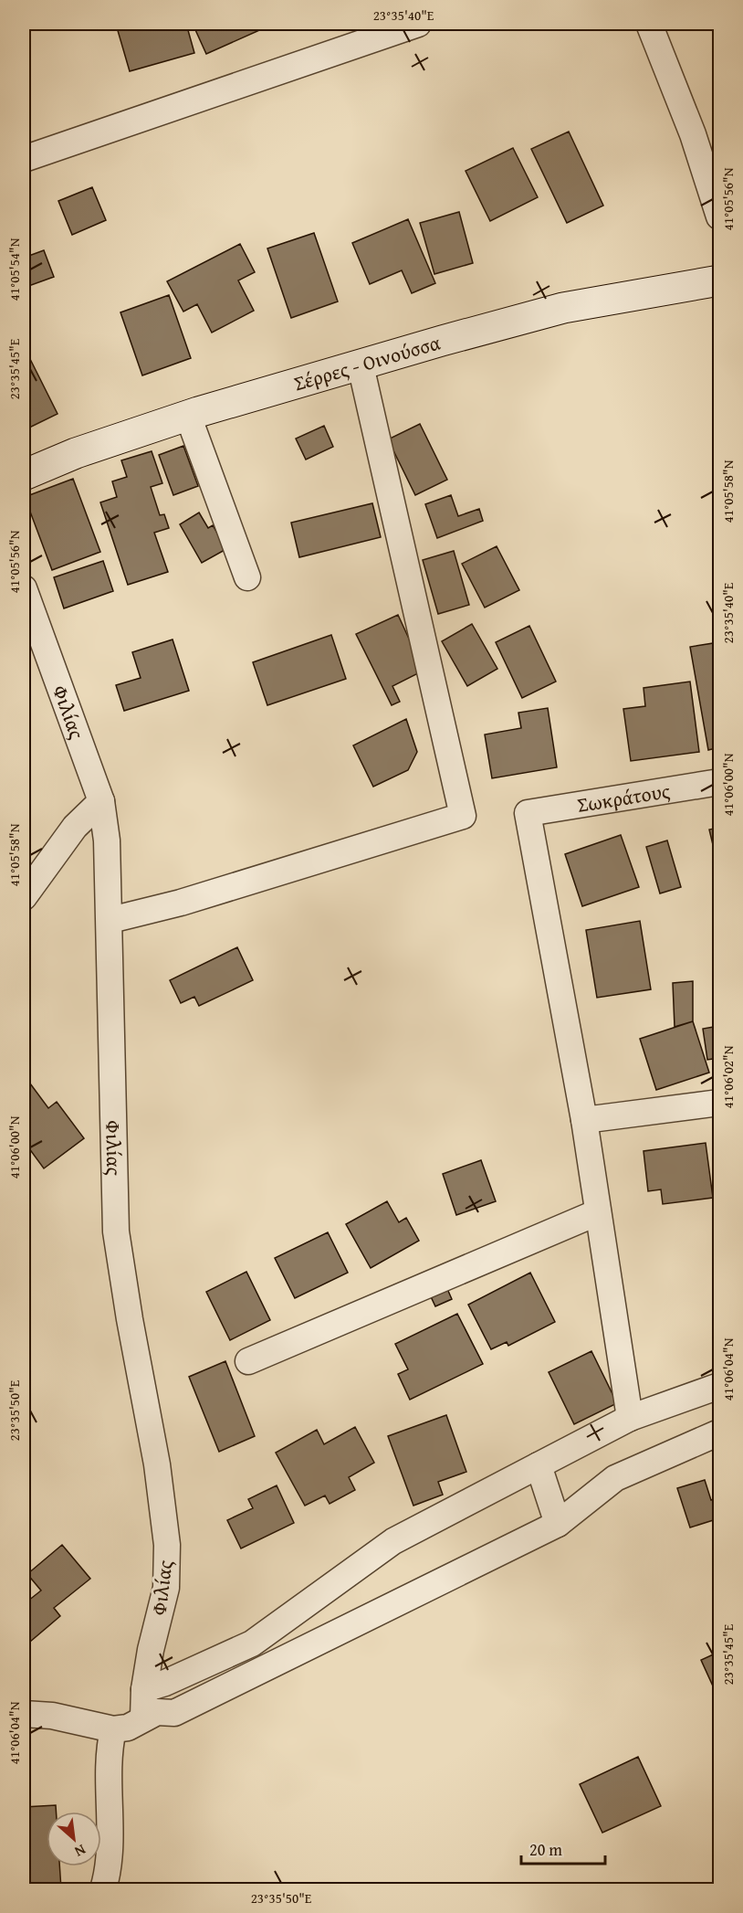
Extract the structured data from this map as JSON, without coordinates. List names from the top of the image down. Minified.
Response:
{"streets":{"street":["Σέρρες - Οινούσσα","Φιλίας","Σωκράτους"]},"scale_bar":"20 m","north":"bottom right","coordinates":["23°35'40\"E","41°05'56\"N","41°05'54\"N","23°35'45\"E","41°05'58\"N","41°06'00\"N","41°06'02\"N","41°06'04\"N","23°35'50\"E"]}
